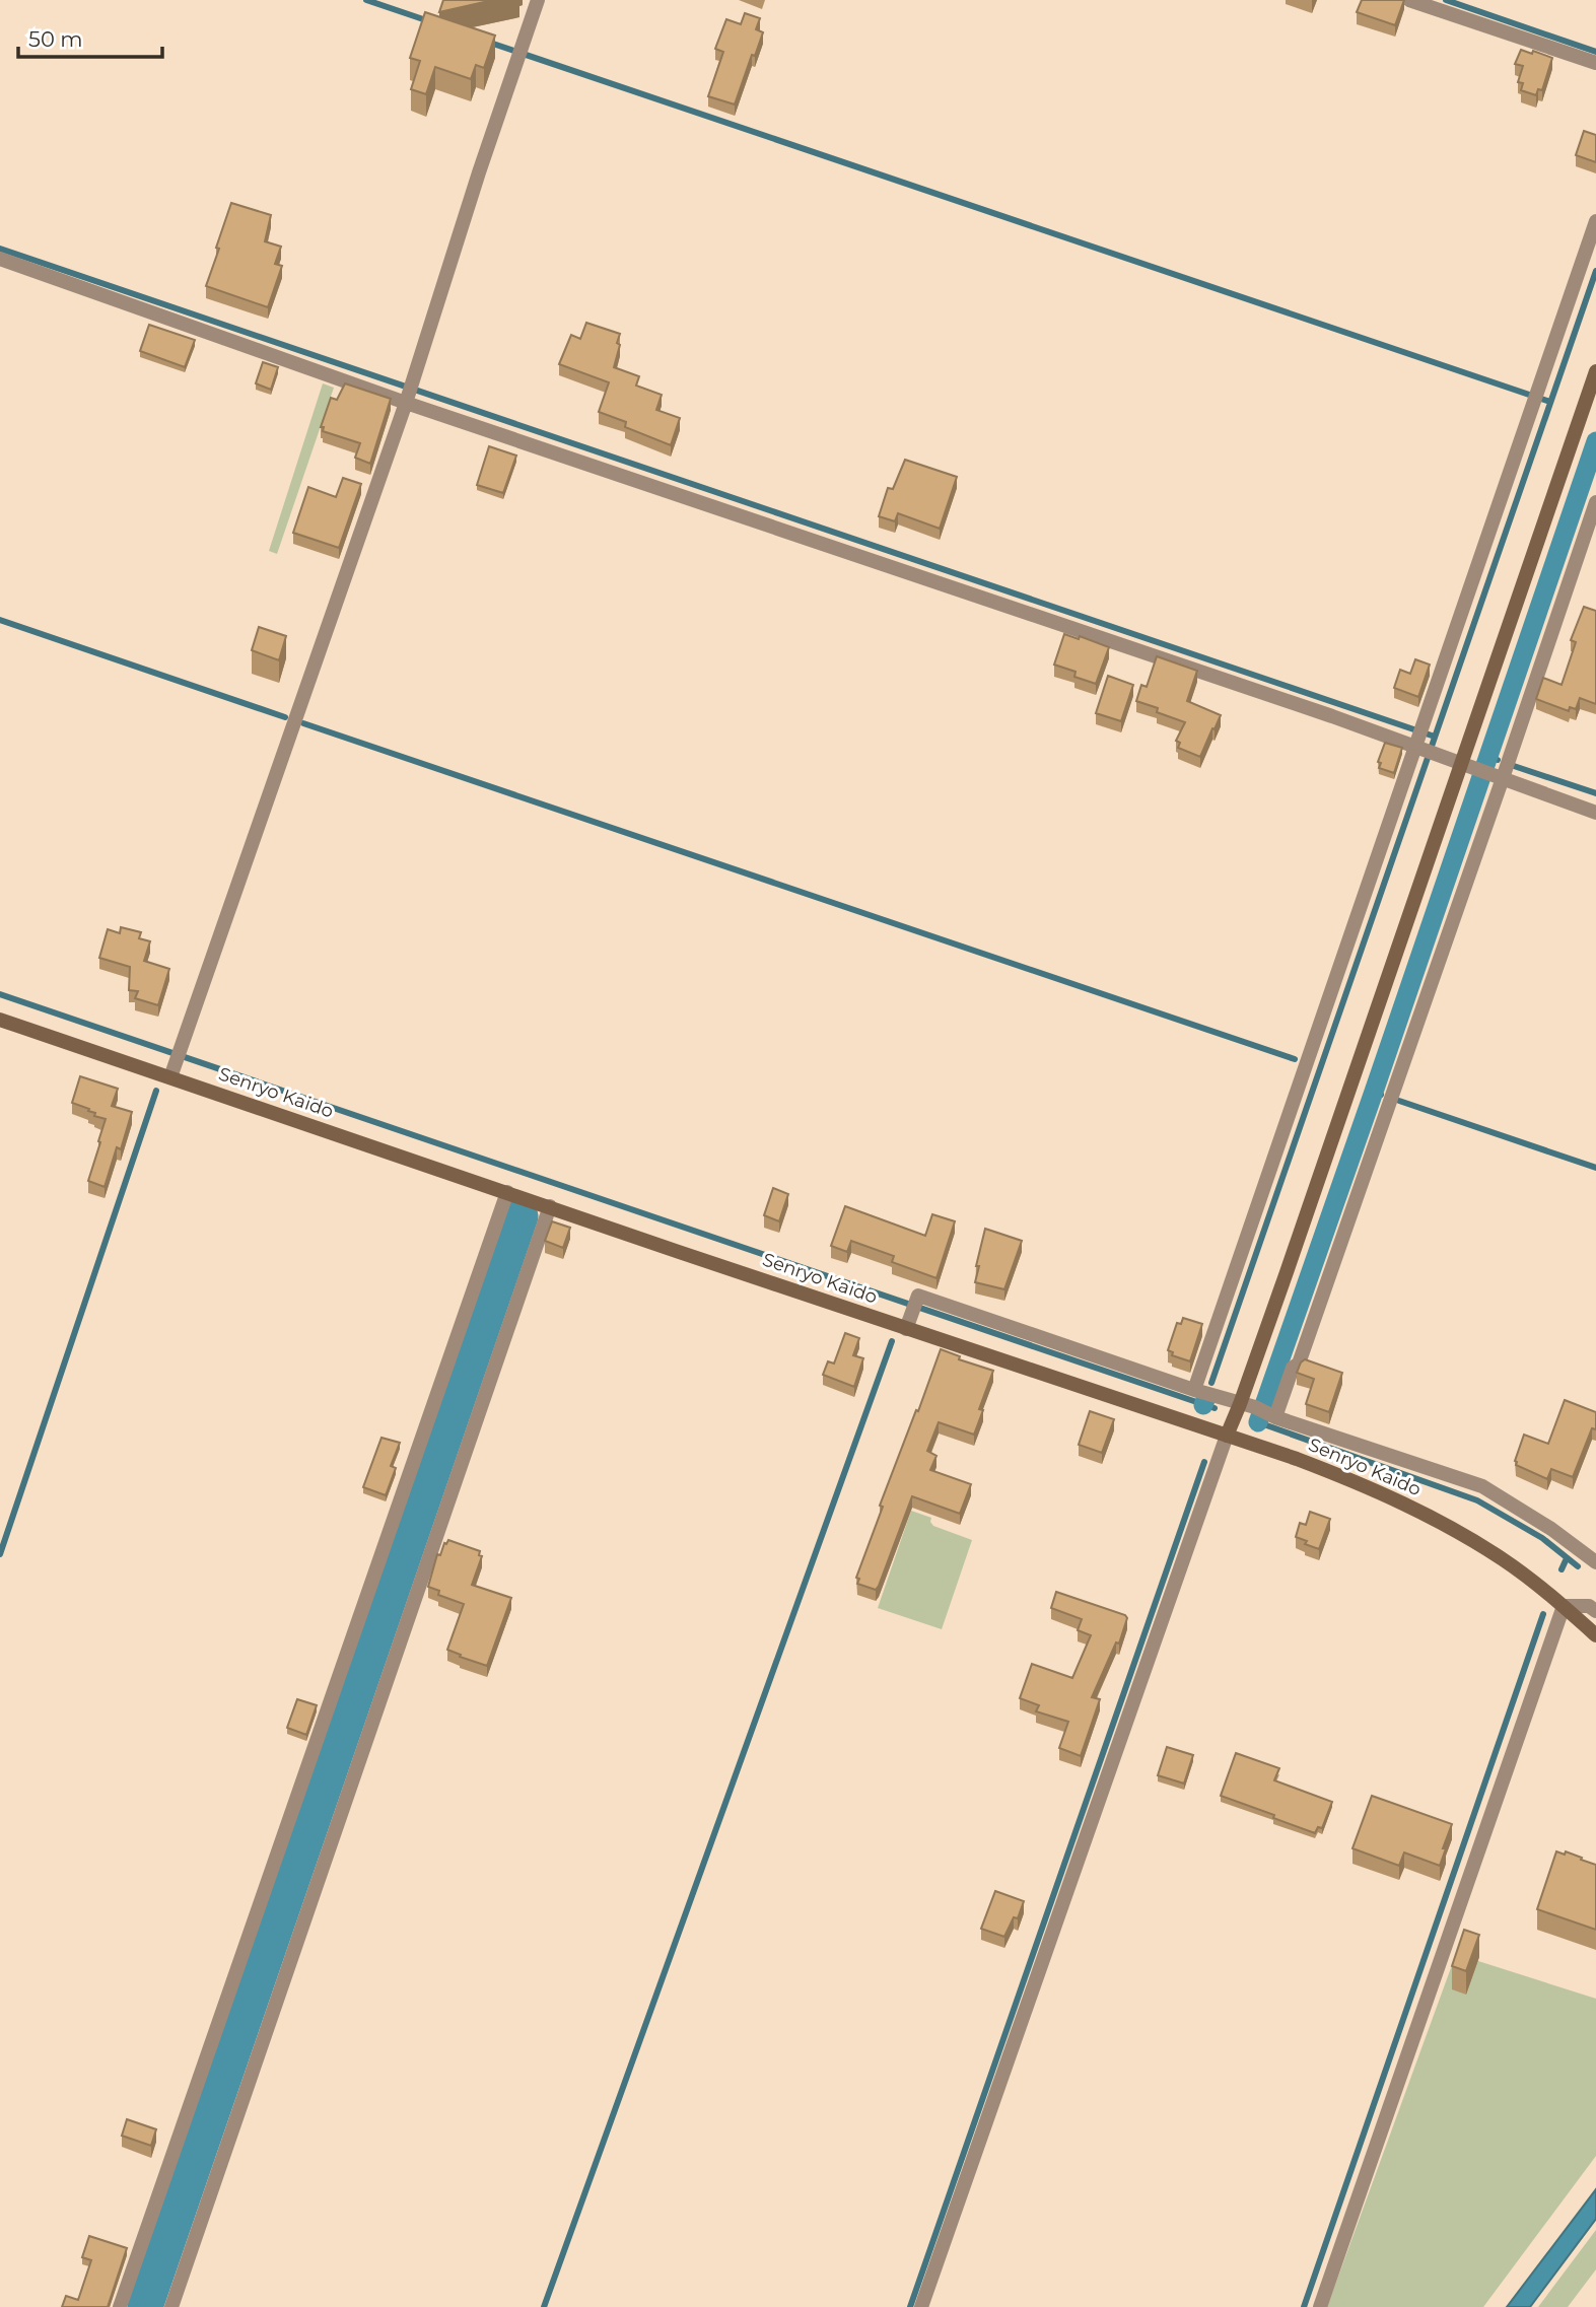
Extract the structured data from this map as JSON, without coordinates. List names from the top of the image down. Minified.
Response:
{"streets":{"street":["Senryo Kaido"]},"scale_bar":"50 m"}
